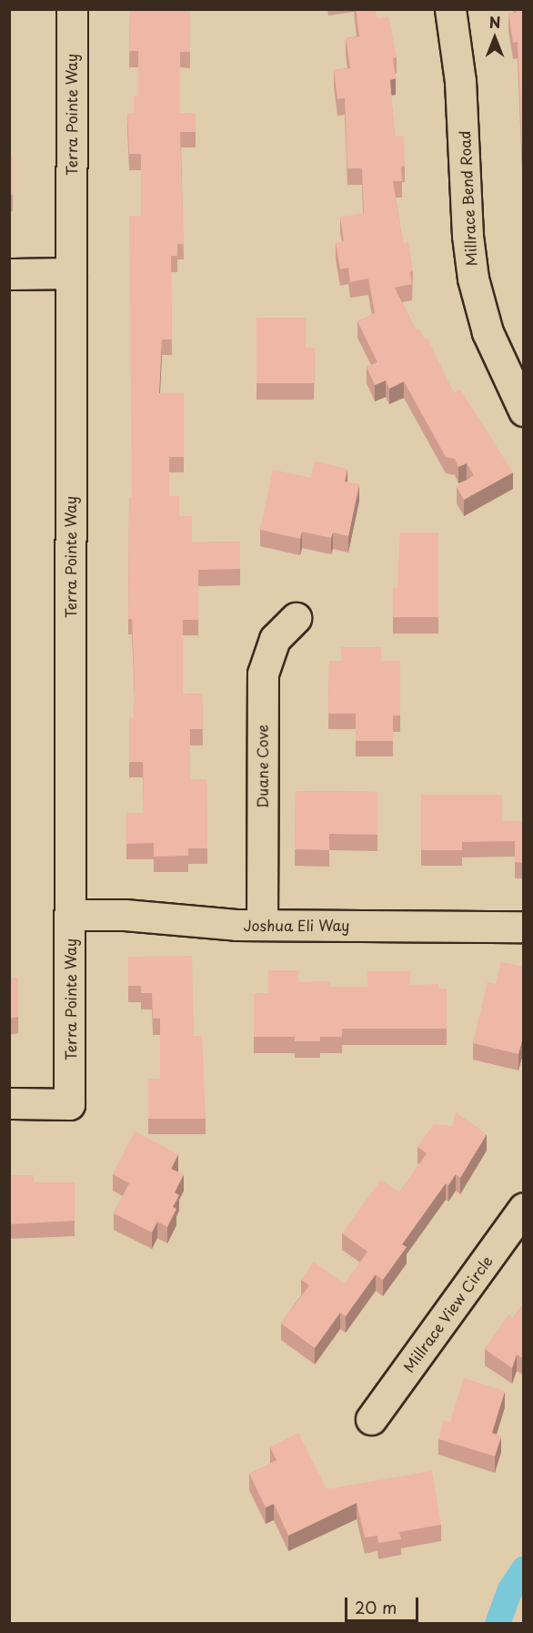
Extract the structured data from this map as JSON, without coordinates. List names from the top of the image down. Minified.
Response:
{"streets":{"street":["Terra Pointe Way","Millrace Bend Road","Duane Cove","Joshua Eli Way","Millrace View Circle"]},"crossings":[["Terra Pointe Way","Joshua Eli Way"],["Duane Cove","Joshua Eli Way"]],"scale_bar":"20 m","north":"top"}
